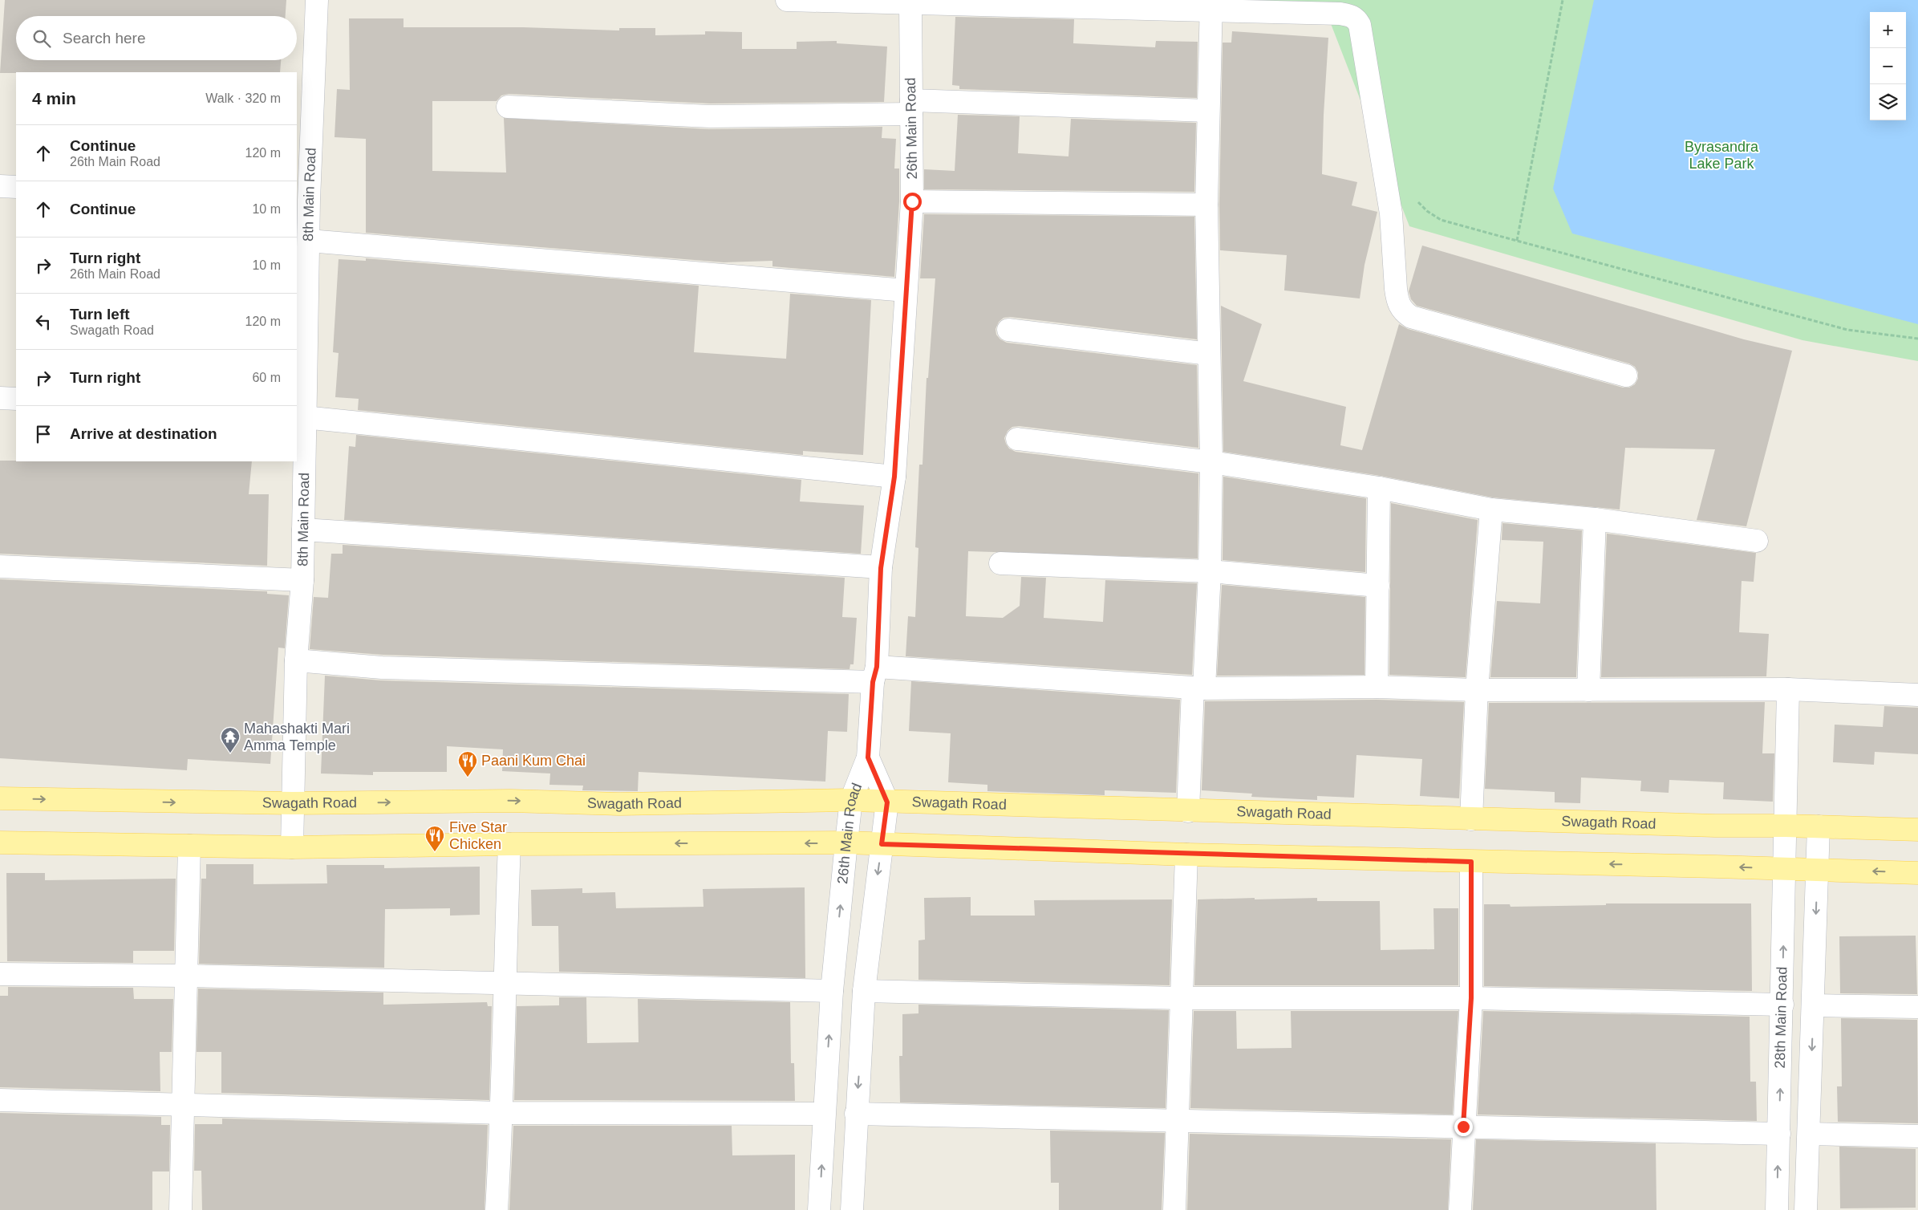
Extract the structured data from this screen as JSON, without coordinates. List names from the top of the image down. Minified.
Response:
{"streets":{"main road":["Swagath Road"],"street":["26th Main Road","8th Main Road","28th Main Road"]},"crossings":[["26th Main Road","Swagath Road"],["8th Main Road","Swagath Road"],["Swagath Road","28th Main Road"]],"parks":["Byrasandra Lake Park"],"places":{"temple":["Mahashakti Mari Amma Temple"],"restaurant":["Paani Kum Chai","Five Star Chicken"]},"page":{"map_buttons":["+","−"],"search":"Search here","heading":["4 min","Walk · 320 m"],"list":[["Continue","26th Main Road","120 m"],["Continue","10 m"],["Turn right","26th Main Road","10 m"],["Turn left","Swagath Road","120 m"],["Turn right","60 m"],"Arrive at destination"]}}
